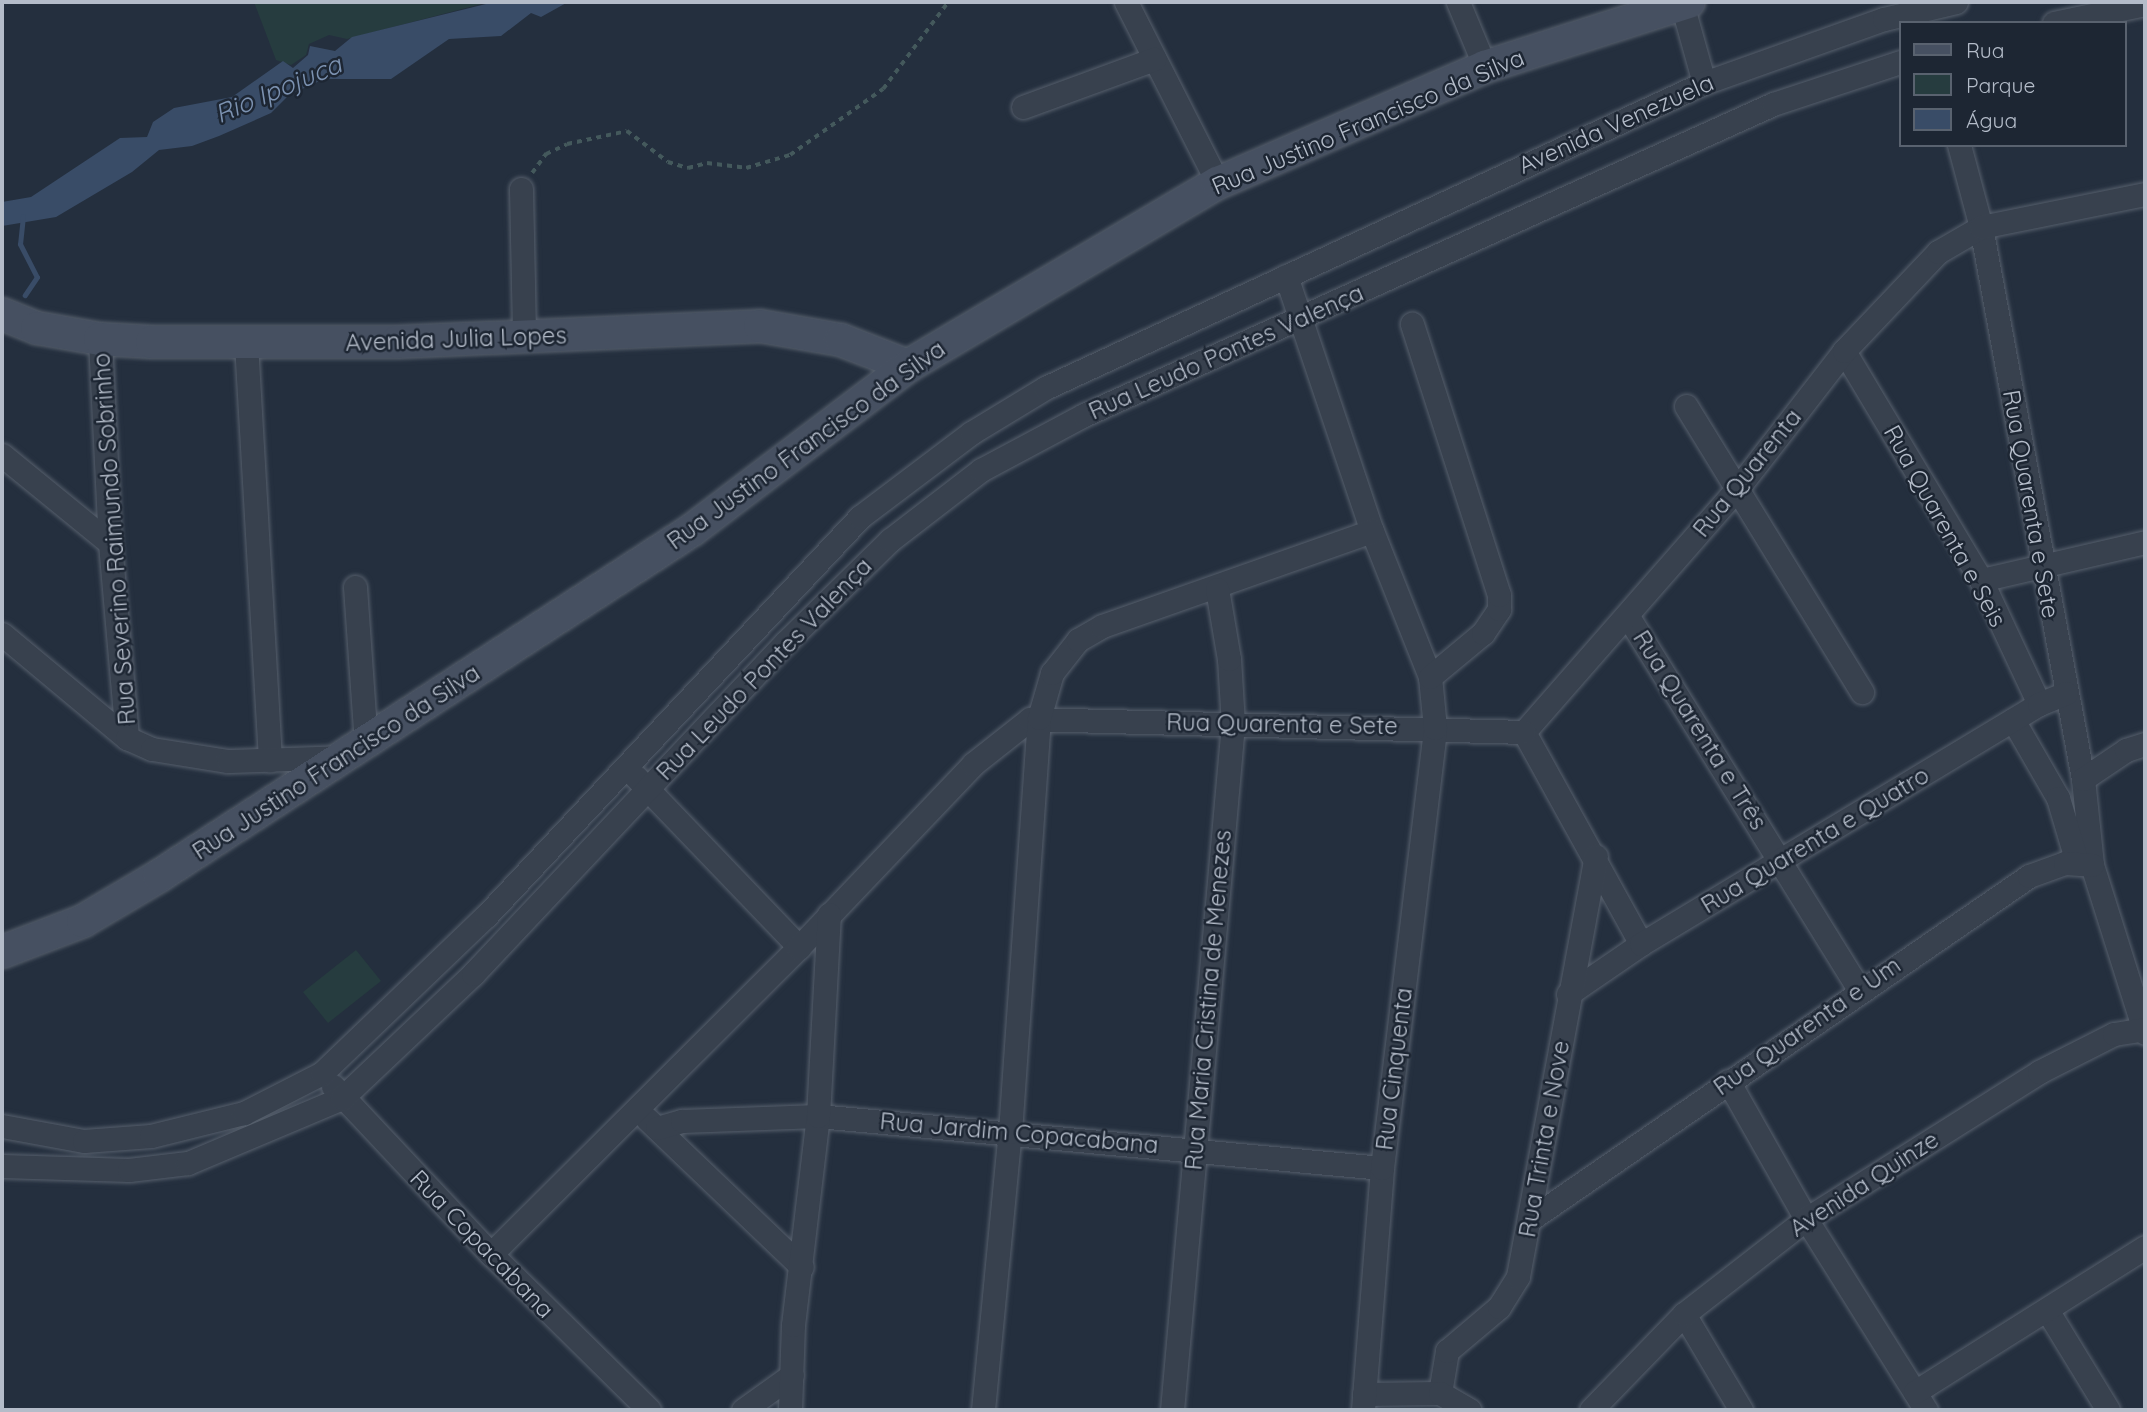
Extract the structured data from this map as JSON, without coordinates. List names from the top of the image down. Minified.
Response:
{"streets":{"main road":["Rua Justino Francisco da Silva","Avenida Julia Lopes"],"street":["Avenida Venezuela","Rua Leudo Pontes Valença","Rua Quarenta","Rua Quarenta e Sete","Rua Quarenta e Seis","Rua Severino Raimundo Sobrinho","Rua Quarenta e Três","Rua Quarenta e Quatro","Rua Maria Cristina de Menezes","Rua Quarenta e Um","Rua Cinquenta","Rua Jardim Copacabana","Rua Trinta e Nove","Avenida Quinze","Rua Copacabana"]},"crossings":[["Rua Justino Francisco da Silva","Avenida Julia Lopes"],["Avenida Venezuela","Rua Cinquenta"],["Avenida Julia Lopes","Rua Severino Raimundo Sobrinho"],["Rua Leudo Pontes Valença","Rua Cinquenta"],["Rua Leudo Pontes Valença","Rua Copacabana"],["Rua Quarenta","Rua Quarenta e Sete"],["Rua Quarenta","Rua Quarenta e Seis"],["Rua Quarenta","Rua Quarenta e Três"],["Rua Quarenta e Sete","Rua Quarenta e Quatro"],["Rua Quarenta e Sete","Rua Maria Cristina de Menezes"],["Rua Quarenta e Sete","Rua Quarenta e Um"],["Rua Quarenta e Sete","Rua Cinquenta"],["Rua Quarenta e Seis","Rua Quarenta e Quatro"],["Rua Quarenta e Três","Rua Quarenta e Quatro"],["Rua Quarenta e Três","Rua Quarenta e Um"],["Rua Quarenta e Quatro","Rua Trinta e Nove"],["Rua Maria Cristina de Menezes","Rua Jardim Copacabana"],["Rua Quarenta e Um","Rua Trinta e Nove"],["Rua Cinquenta","Rua Jardim Copacabana"]],"water":["Rio Ipojuca"],"legend":["Rua","Parque","Água"]}
